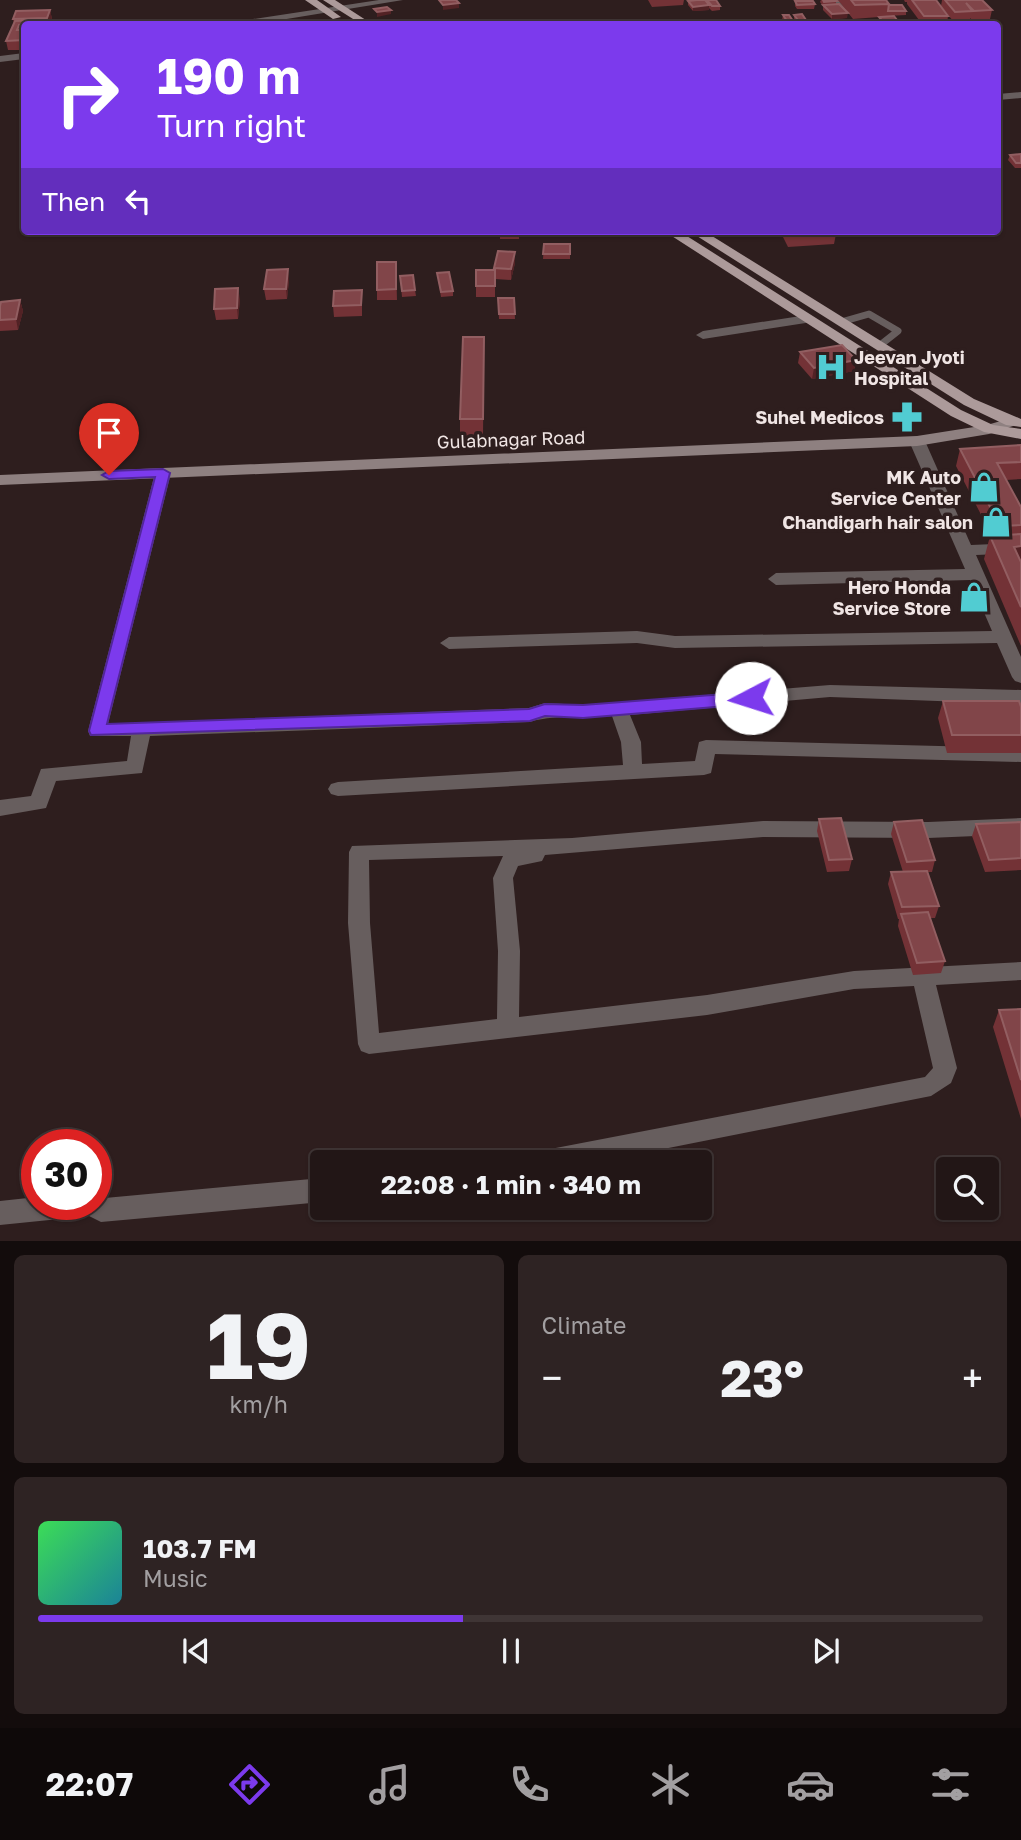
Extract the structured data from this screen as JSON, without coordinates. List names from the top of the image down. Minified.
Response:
{"streets":{"main road":["Gulabnagar Road"]},"places":{"hospital":["Jeevan Jyoti Hospital"],"pharmacy":["Suhel Medicos"],"shop":["MK Auto Service Center","Chandigarh hair salon","Hero Honda Service Store"]},"page":{"turn":["190 m","Turn right"],"then":"Then","limit":"30","trip":"22:08 · 1 min · 340 m","tile":[["19","km/h"],"Climate"],"heat":["−","23°","+"],"song":["103.7 FM","Music"],"tabs":"22:07"}}
